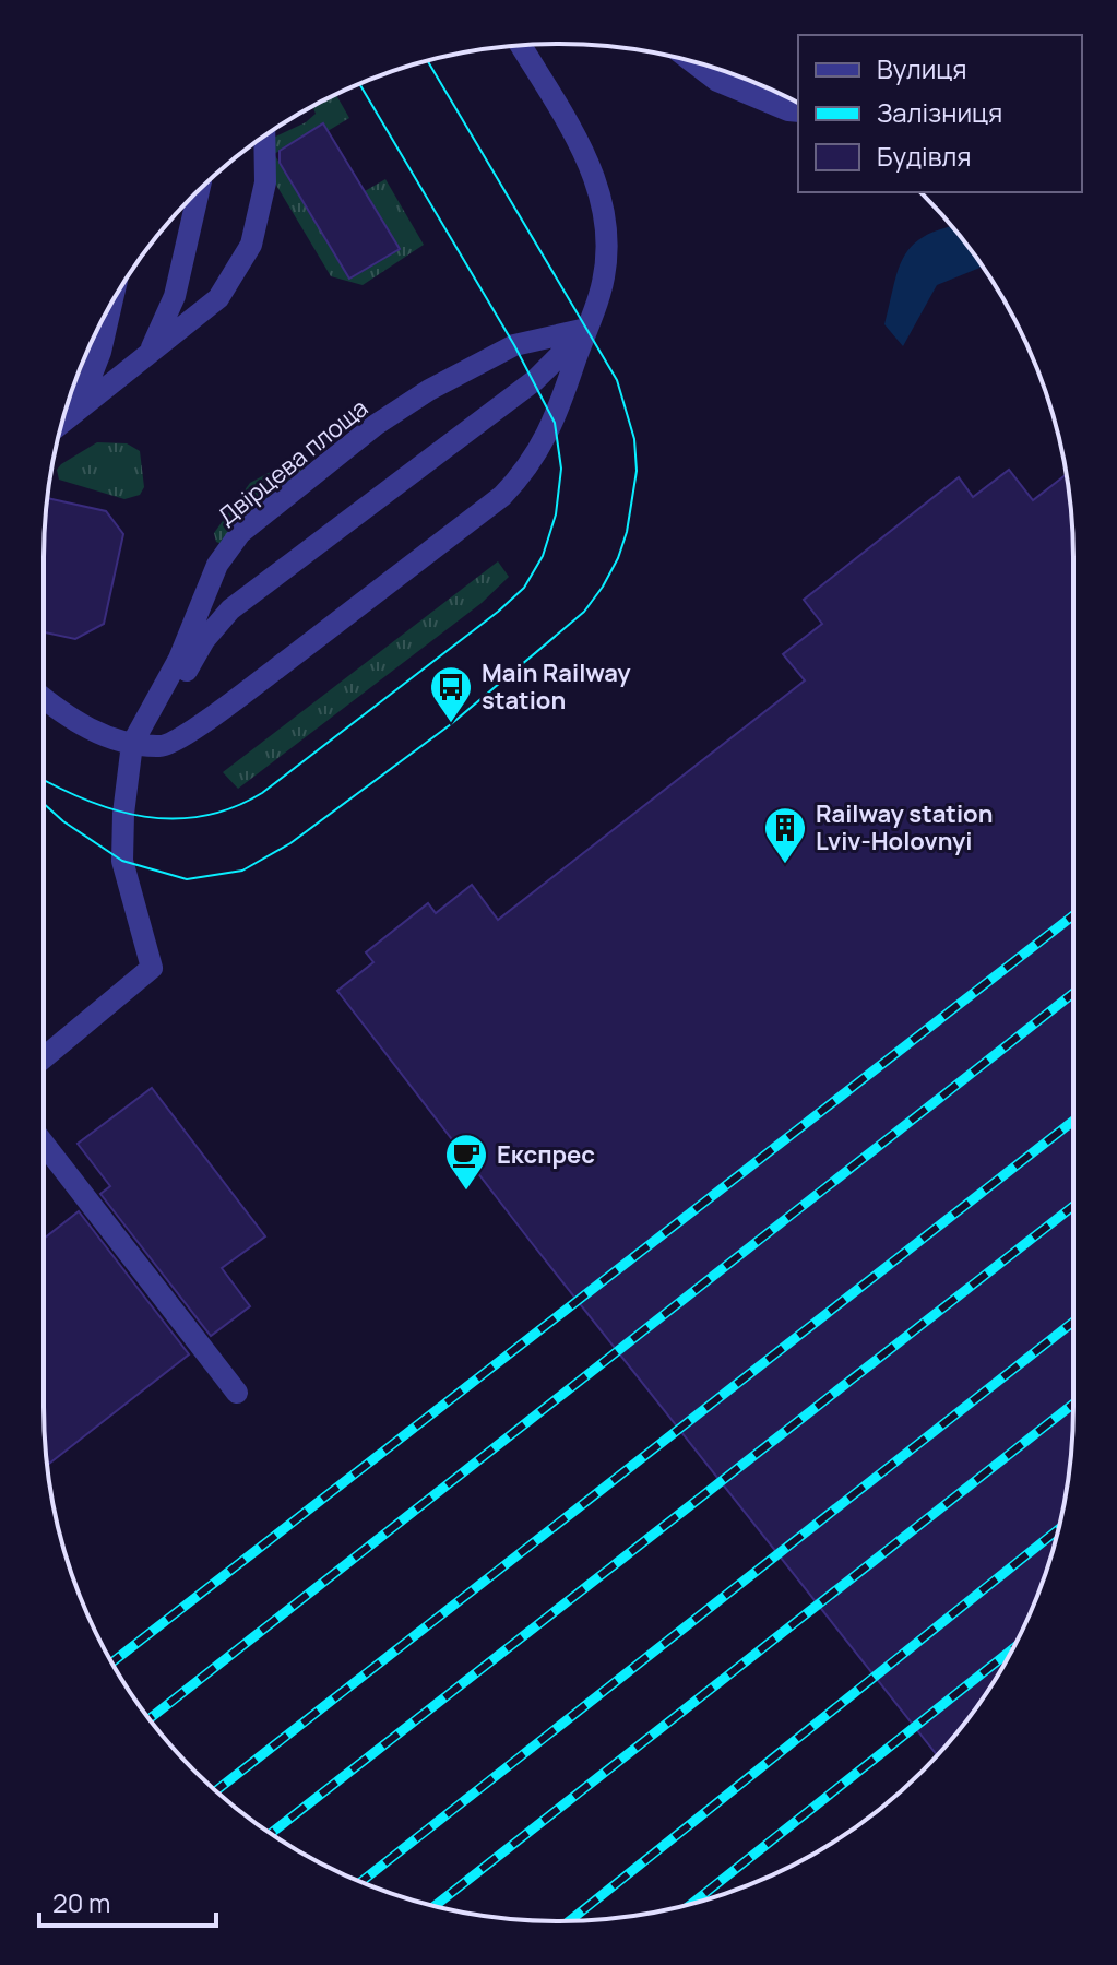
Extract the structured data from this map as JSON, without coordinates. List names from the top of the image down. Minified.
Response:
{"streets":{"street":["Двірцева площа"]},"places":{"bus stop":["Main Railway station"],"building":["Railway station Lviv-Holovnyi"],"cafe":["Експрес"]},"legend":["Вулиця","Залізниця","Будівля"],"scale_bar":"20 m"}
